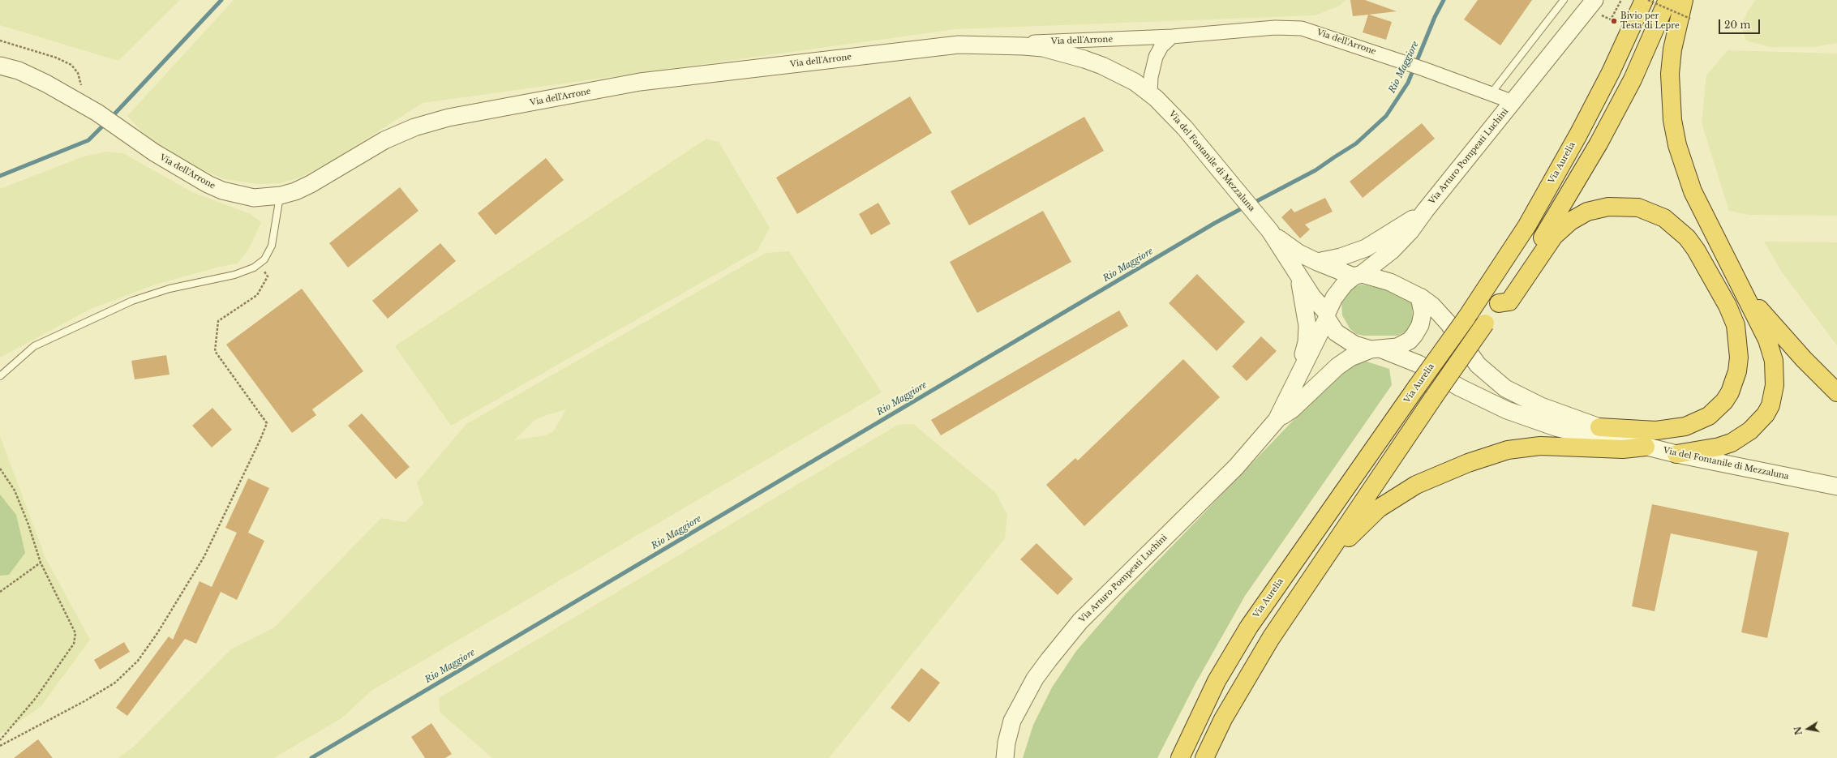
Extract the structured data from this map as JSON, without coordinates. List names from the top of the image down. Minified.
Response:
{"streets":{"highway":["Via Aurelia"],"street":["Via dell'Arrone","Via Arturo Pompeati Luchini","Via del Fontanile di Mezzaluna"]},"crossings":[["Via dell'Arrone","Via Arturo Pompeati Luchini"],["Via dell'Arrone","Via del Fontanile di Mezzaluna"],["Via Arturo Pompeati Luchini","Via del Fontanile di Mezzaluna"]],"water":["Rio Maggiore"],"places":["Bivio per Testa di Lepre"],"scale_bar":"20 m","north":"left"}
